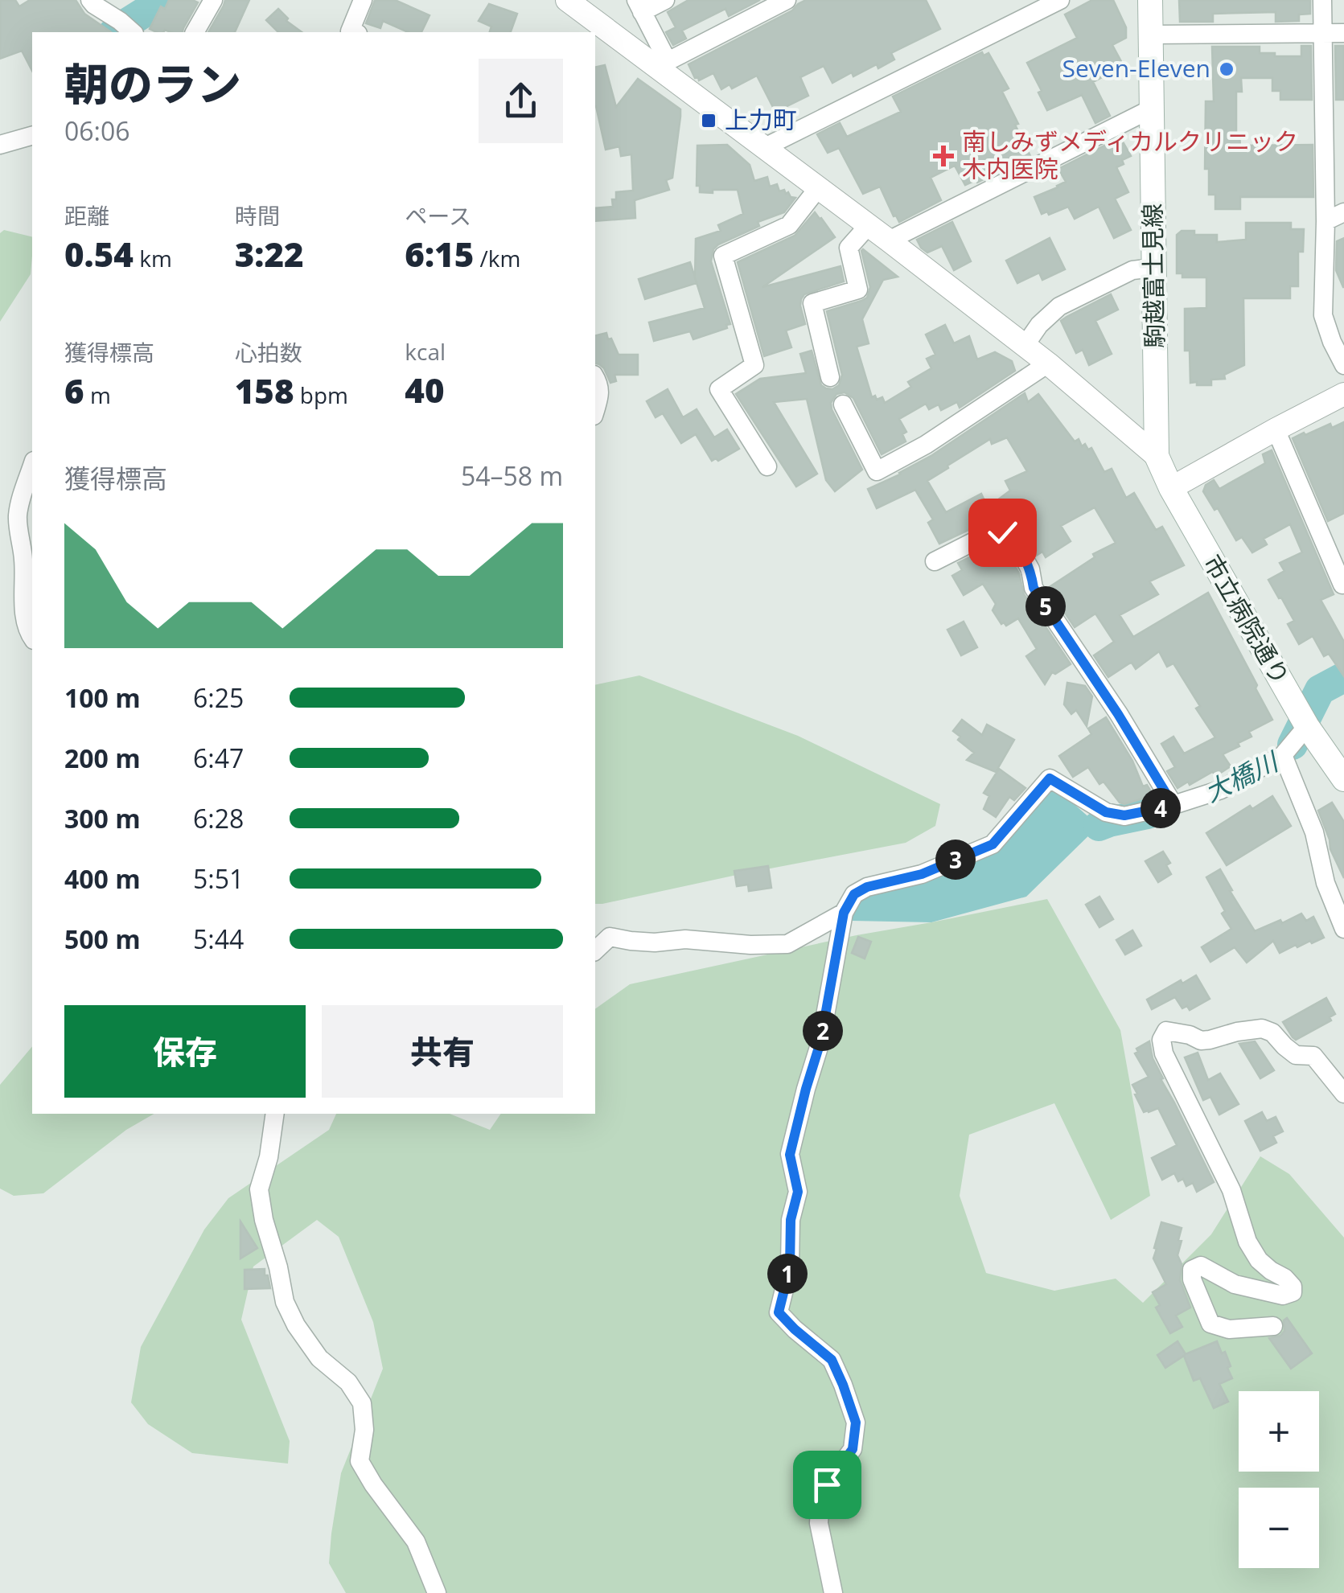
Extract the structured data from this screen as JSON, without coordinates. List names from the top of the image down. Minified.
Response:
{"streets":{"main road":["駒越富士見線","市立病院通り"]},"crossings":[["駒越富士見線","市立病院通り"]],"water":["大橋川"],"places":{"other":["Seven-Eleven"],"transit":["上力町"],"health":["南しみずメディカルクリニック 木内医院"]},"page":{"heading":["朝のラン","06:06"],"stats":[["距離","0.54 km"],["時間","3:22"],["ペース","6:15 /km"],["獲得標高","6 m"],["心拍数","158 bpm"],["kcal","40"]],"chart":["獲得標高","54–58 m"],"pins":["5","4","3","2","1"],"list":[{"name":"100 m","note":"6:25"},{"name":"200 m","note":"6:47"},{"name":"300 m","note":"6:28"},{"name":"400 m","note":"5:51"},{"name":"500 m","note":"5:44"}],"buttons":["保存","共有"],"map_buttons":["+","−"]}}
